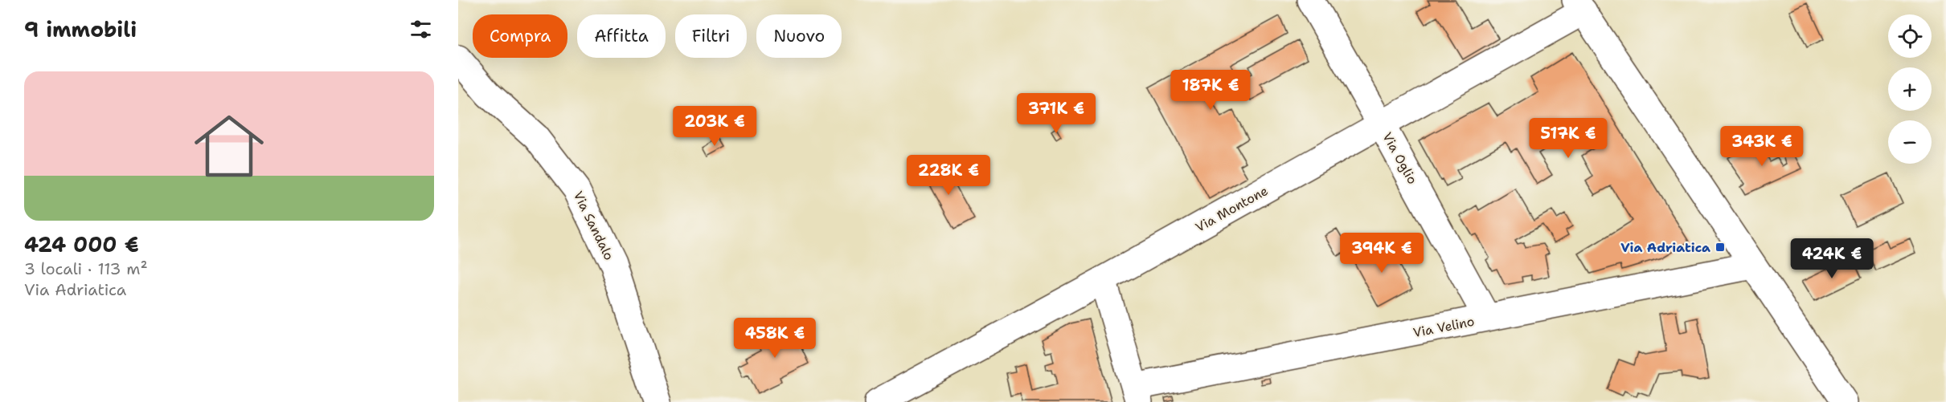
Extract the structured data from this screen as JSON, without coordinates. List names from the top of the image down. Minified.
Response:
{"streets":{"street":["Via Oglio","Via Montone","Via Sandalo","Via Velino"]},"crossings":[["Via Oglio","Via Montone"],["Via Oglio","Via Velino"],["Via Montone","Via Velino"]],"places":{"transit":["Via Adriatica"]},"page":{"heading":"9 immobili","map_buttons":["+","−"],"chip":["Compra","Affitta","Filtri","Nuovo"],"list":[{"name":"424 000 €","note":"3 locali · 113 m² · Via Adriatica"}],"price":["187K €","371K €","203K €","517K €","343K €","228K €","394K €","424K €","458K €"]}}
